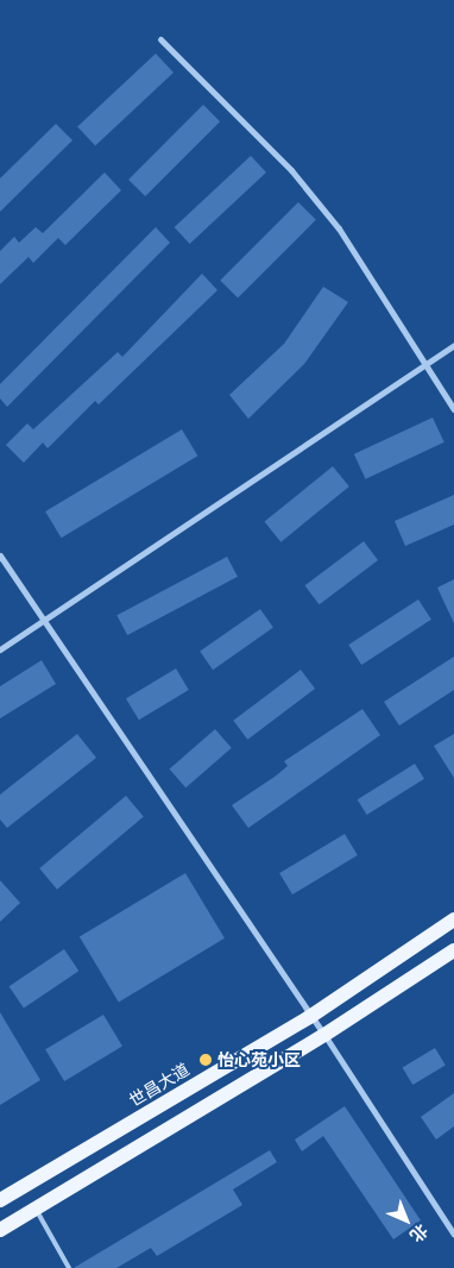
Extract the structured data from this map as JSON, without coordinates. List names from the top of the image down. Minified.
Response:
{"streets":{"main road":["世昌大道"]},"places":["怡心苑小区"],"north":"bottom right"}
